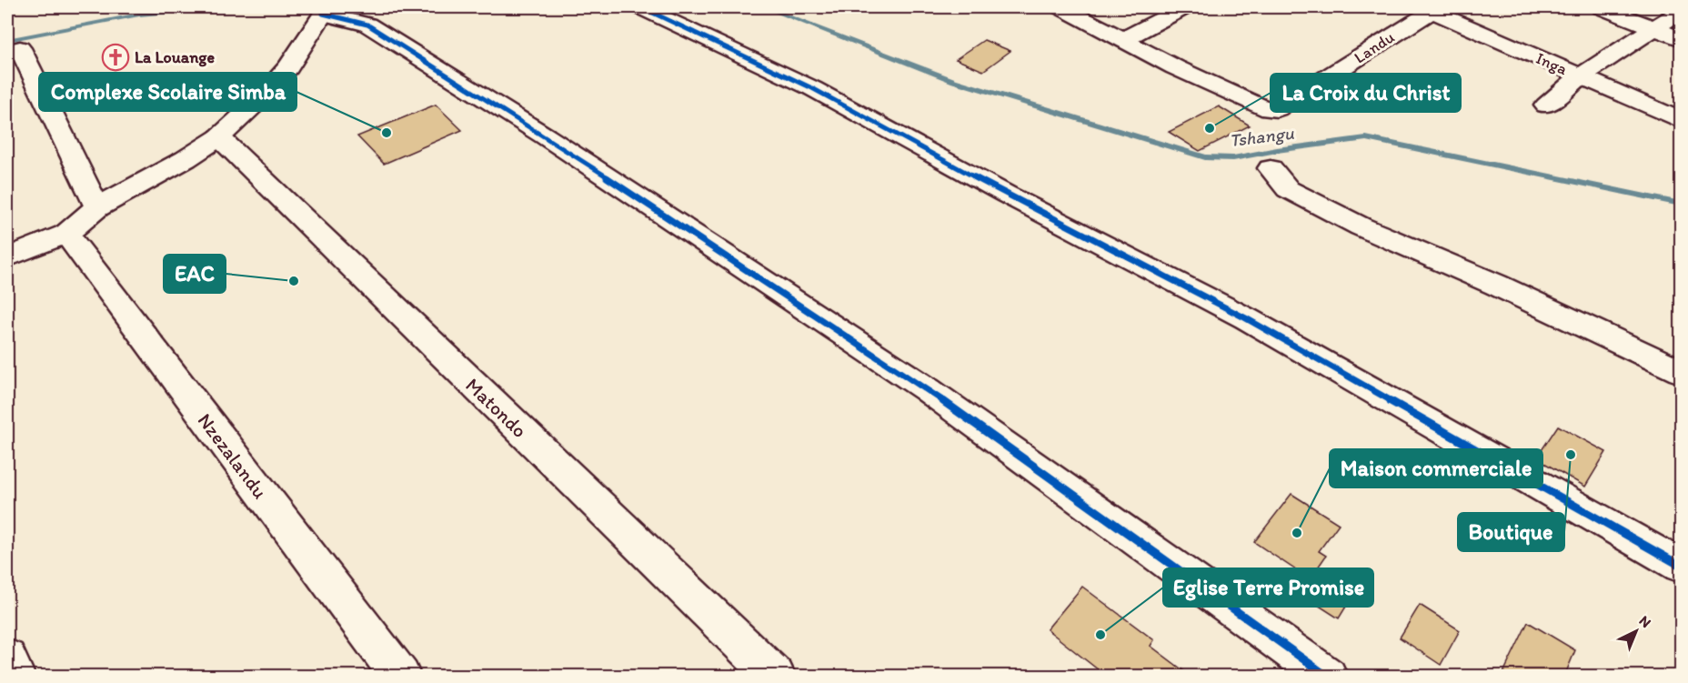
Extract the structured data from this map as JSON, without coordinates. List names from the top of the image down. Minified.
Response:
{"streets":{"street":["Landu","Inga","Matondo","Nzezalandu"]},"crossings":[["Landu","Inga"]],"water":["Tshangu"],"places":{"church":["La Louange"],"other":["La Croix du Christ","Complexe Scolaire Simba","EAC","Boutique","Maison commerciale","Eglise Terre Promise"]},"north":"top right"}
